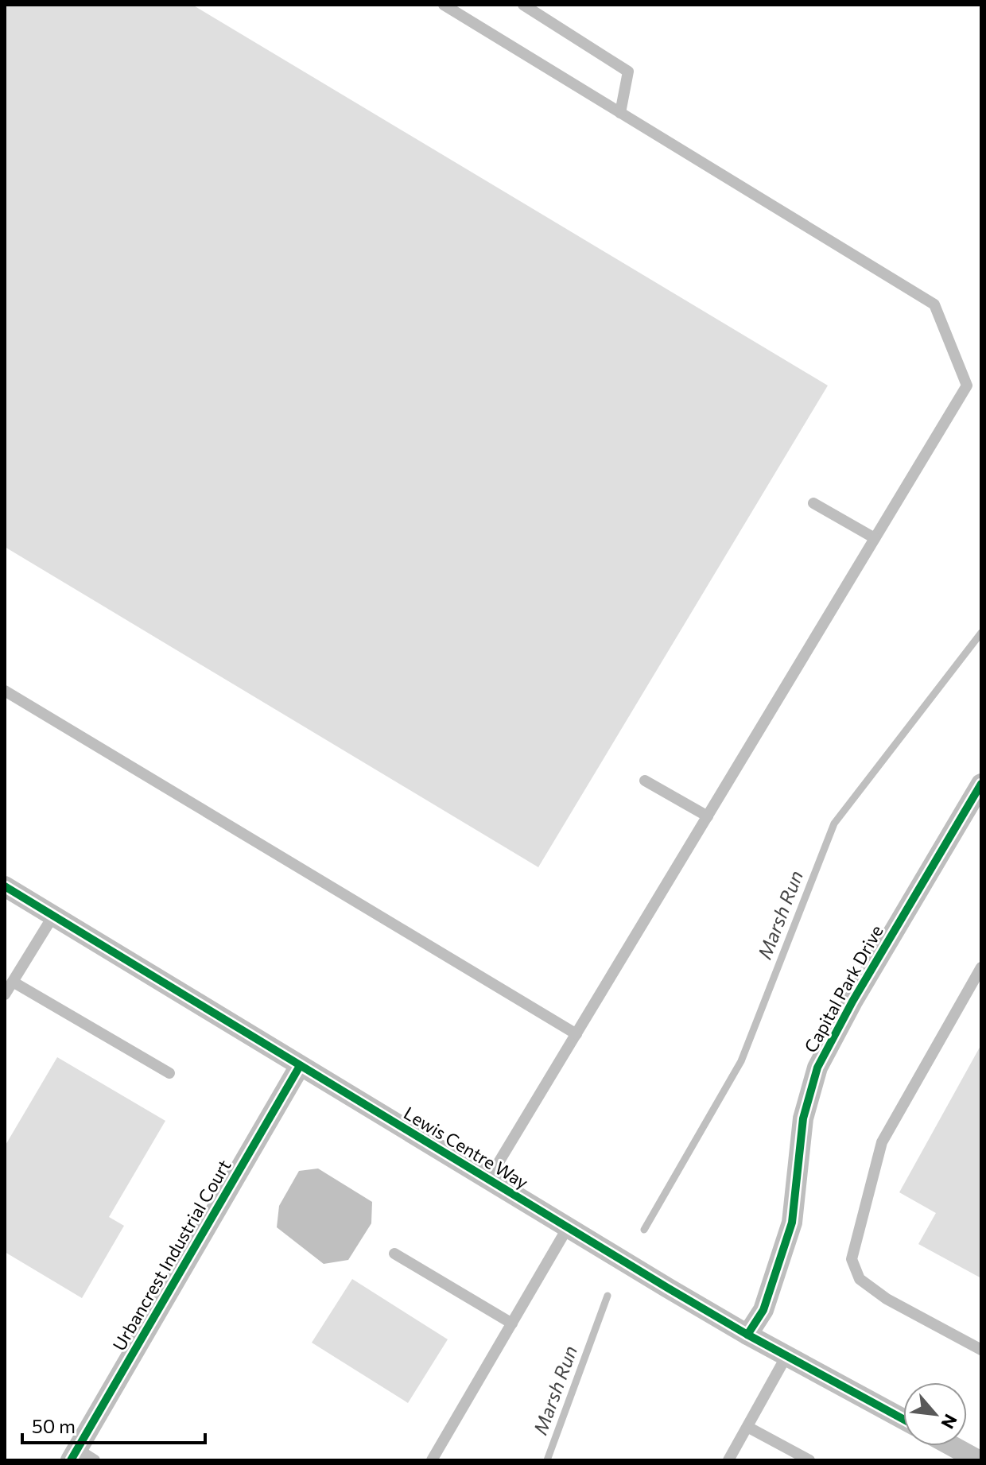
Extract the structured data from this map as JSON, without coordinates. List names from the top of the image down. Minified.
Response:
{"streets":{"street":["Capital Park Drive","Lewis Centre Way","Urbancrest Industrial Court"]},"crossings":[["Capital Park Drive","Lewis Centre Way"],["Lewis Centre Way","Urbancrest Industrial Court"]],"water":["Marsh Run"],"scale_bar":"50 m","north":"bottom right"}
